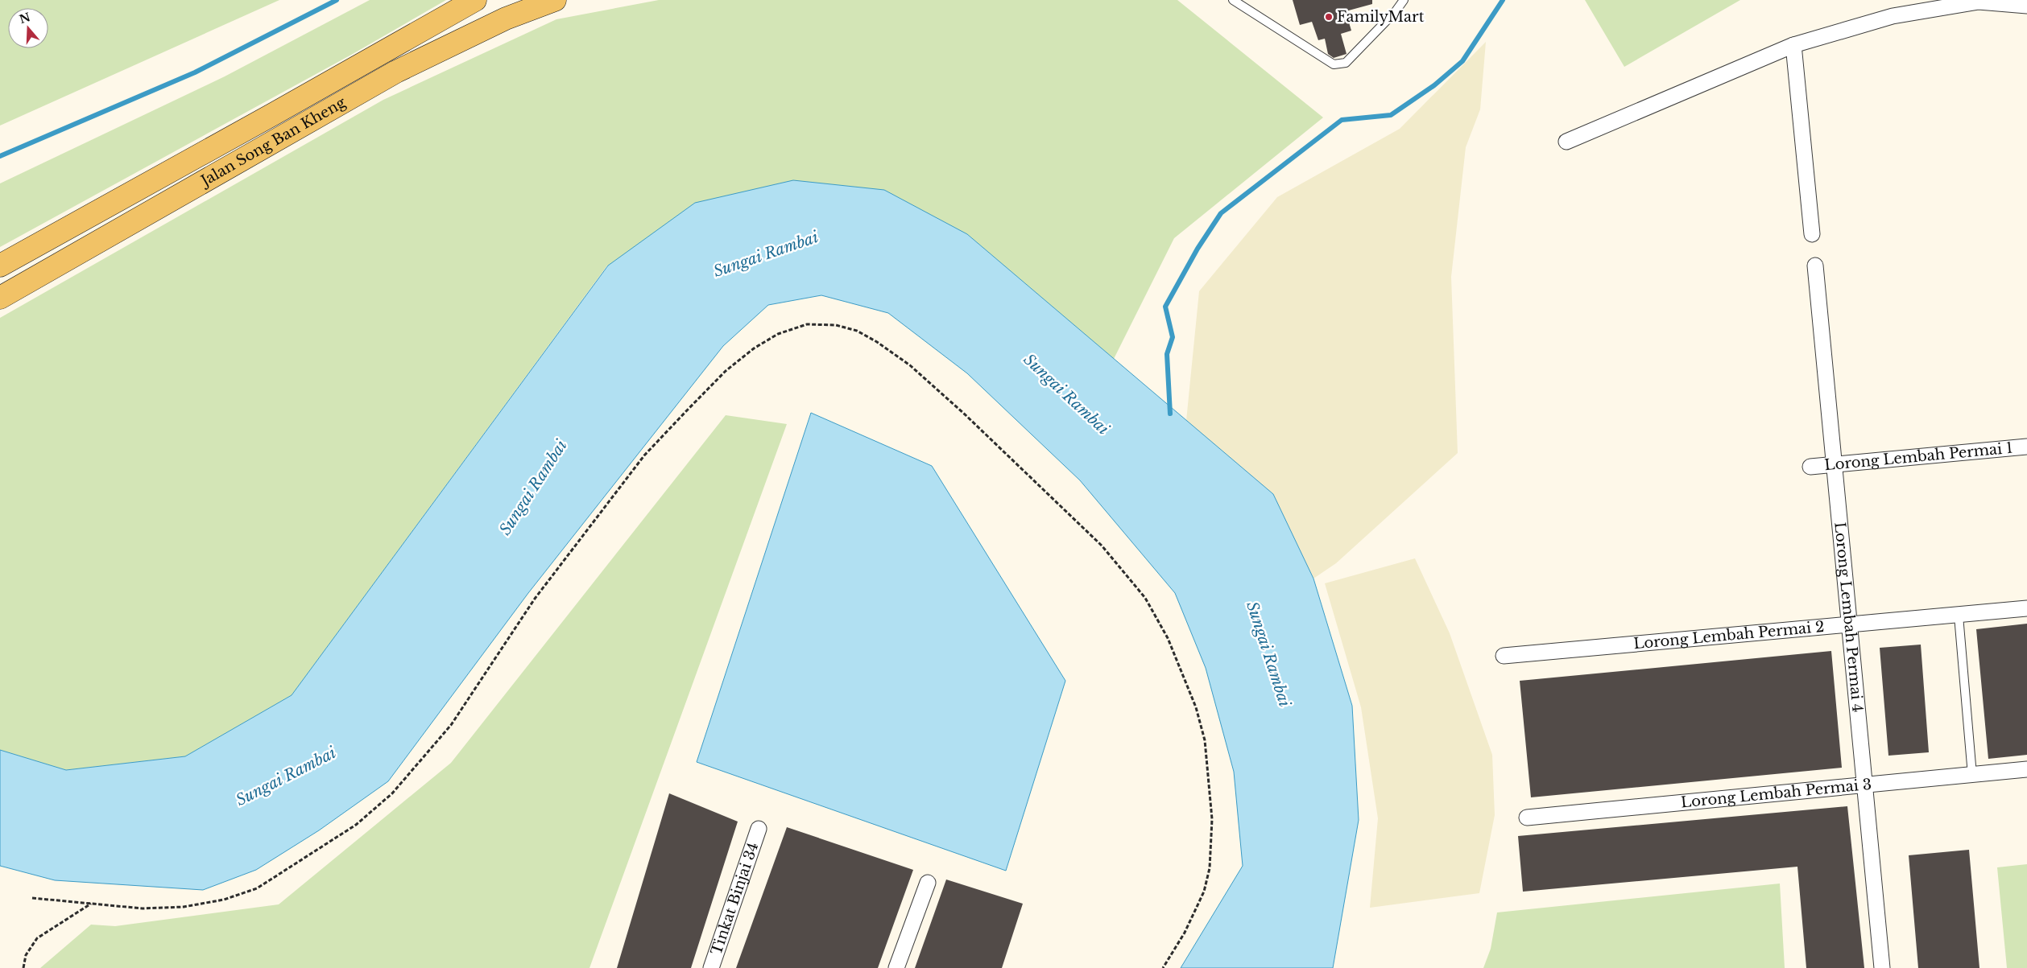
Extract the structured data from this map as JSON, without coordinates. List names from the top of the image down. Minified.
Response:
{"streets":{"main road":["Jalan Song Ban Kheng"],"street":["Lorong Lembah Permai 1","Lorong Lembah Permai 4","Lorong Lembah Permai 2","Lorong Lembah Permai 3","Tinkat Binjai 34"]},"crossings":[["Lorong Lembah Permai 1","Lorong Lembah Permai 4"],["Lorong Lembah Permai 4","Lorong Lembah Permai 2"],["Lorong Lembah Permai 4","Lorong Lembah Permai 3"]],"water":["Sungai Rambai"],"places":["FamilyMart"],"north":"top"}
